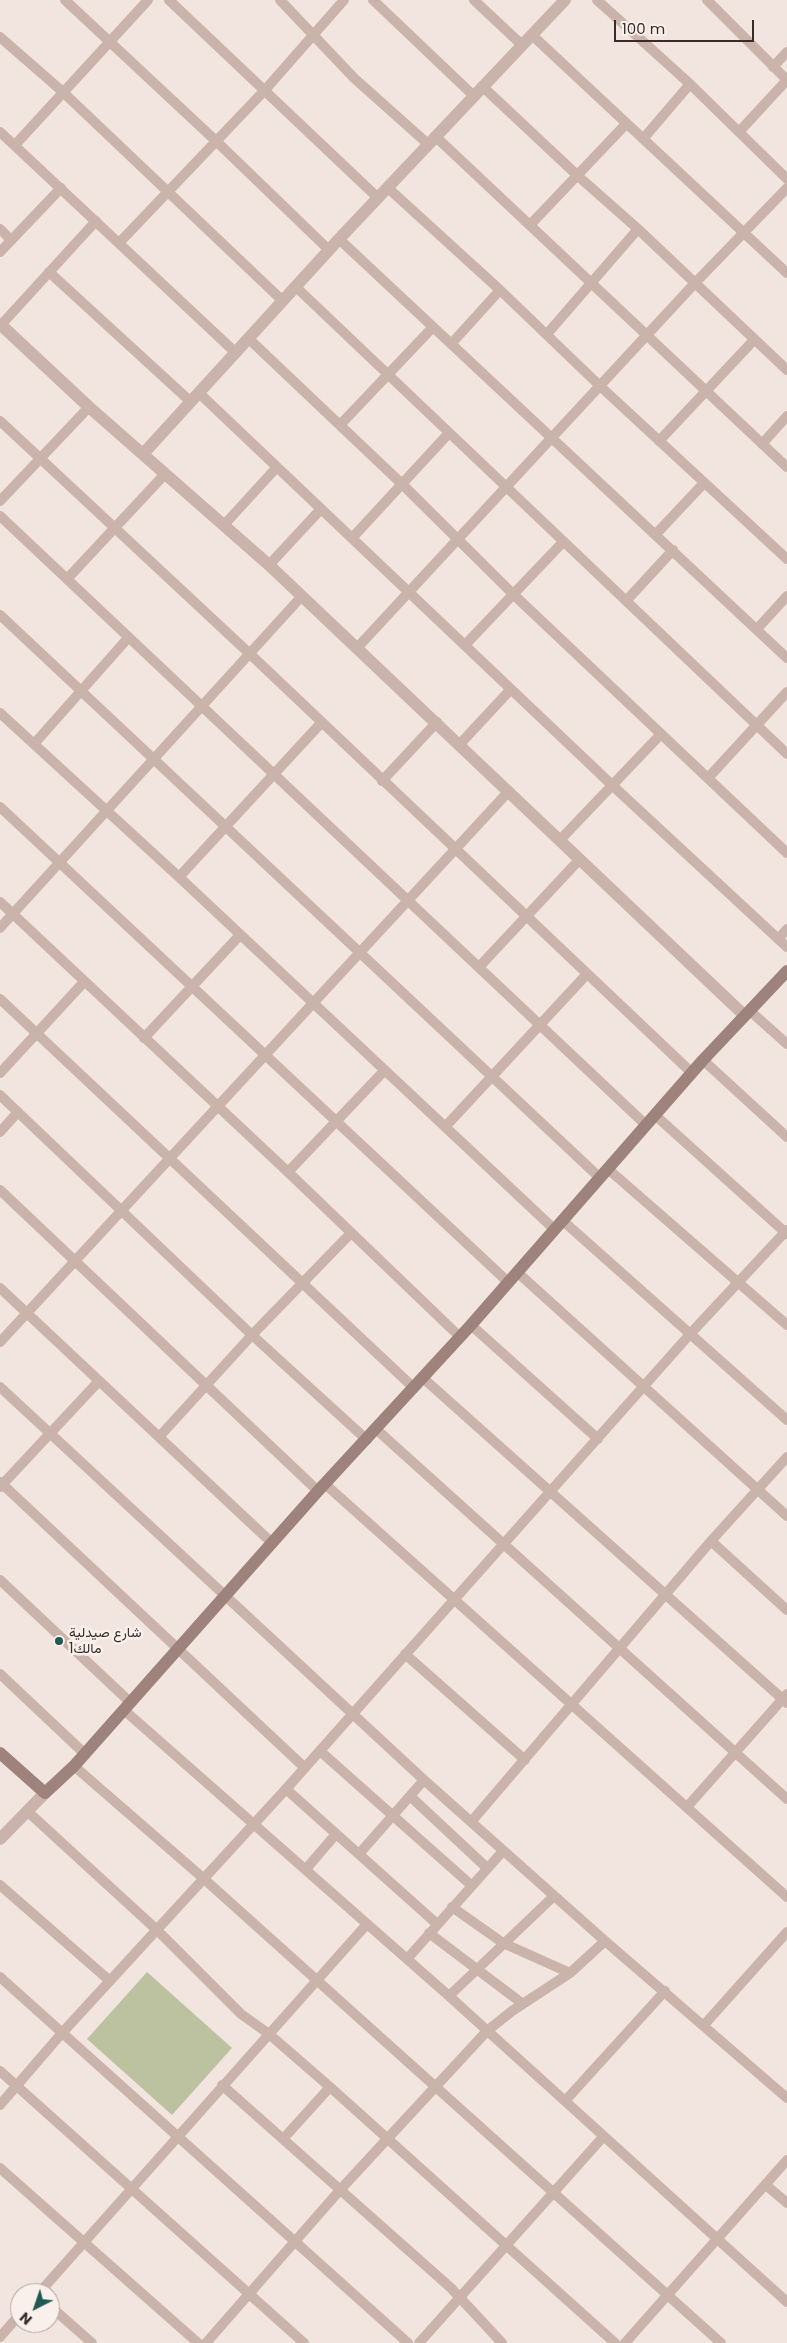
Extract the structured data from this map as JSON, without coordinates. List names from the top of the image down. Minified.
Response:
{"places":["شارع صيدلية مالك1"],"scale_bar":"100 m","north":"bottom left"}
